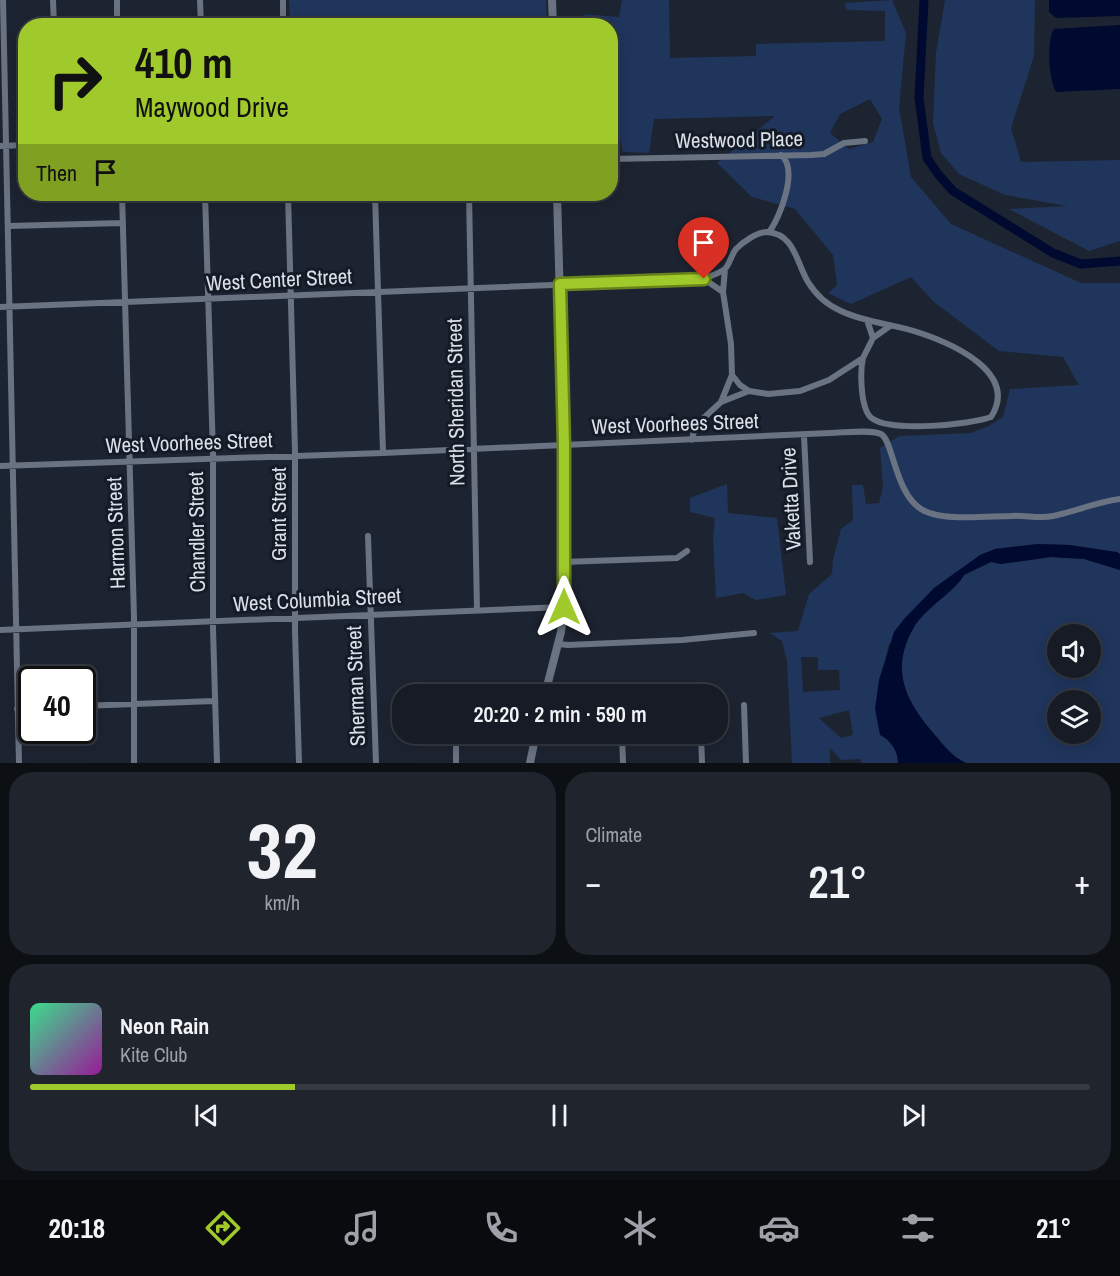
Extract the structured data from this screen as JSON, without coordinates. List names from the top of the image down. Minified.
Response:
{"streets":{"street":["Westwood Place","West Center Street","North Sheridan Street","West Voorhees Street","Vaketta Drive","Grant Street","Chandler Street","Harmon Street","West Columbia Street","Sherman Street"]},"crossings":[["West Center Street","North Sheridan Street"],["West Center Street","Grant Street"],["West Center Street","Chandler Street"],["West Center Street","Harmon Street"],["North Sheridan Street","West Voorhees Street"],["North Sheridan Street","West Columbia Street"],["West Voorhees Street","Vaketta Drive"],["West Voorhees Street","Grant Street"],["West Voorhees Street","Chandler Street"],["West Voorhees Street","Harmon Street"],["Grant Street","West Columbia Street"],["Chandler Street","West Columbia Street"],["Harmon Street","West Columbia Street"],["West Columbia Street","Sherman Street"]],"page":{"turn":["410 m","Maywood Drive"],"then":"Then","limit":"40","trip":"20:20 · 2 min · 590 m","tile":[["32","km/h"],"Climate"],"heat":["−","21°","+"],"song":["Neon Rain","Kite Club"],"tabs":["20:18","21°"]}}
